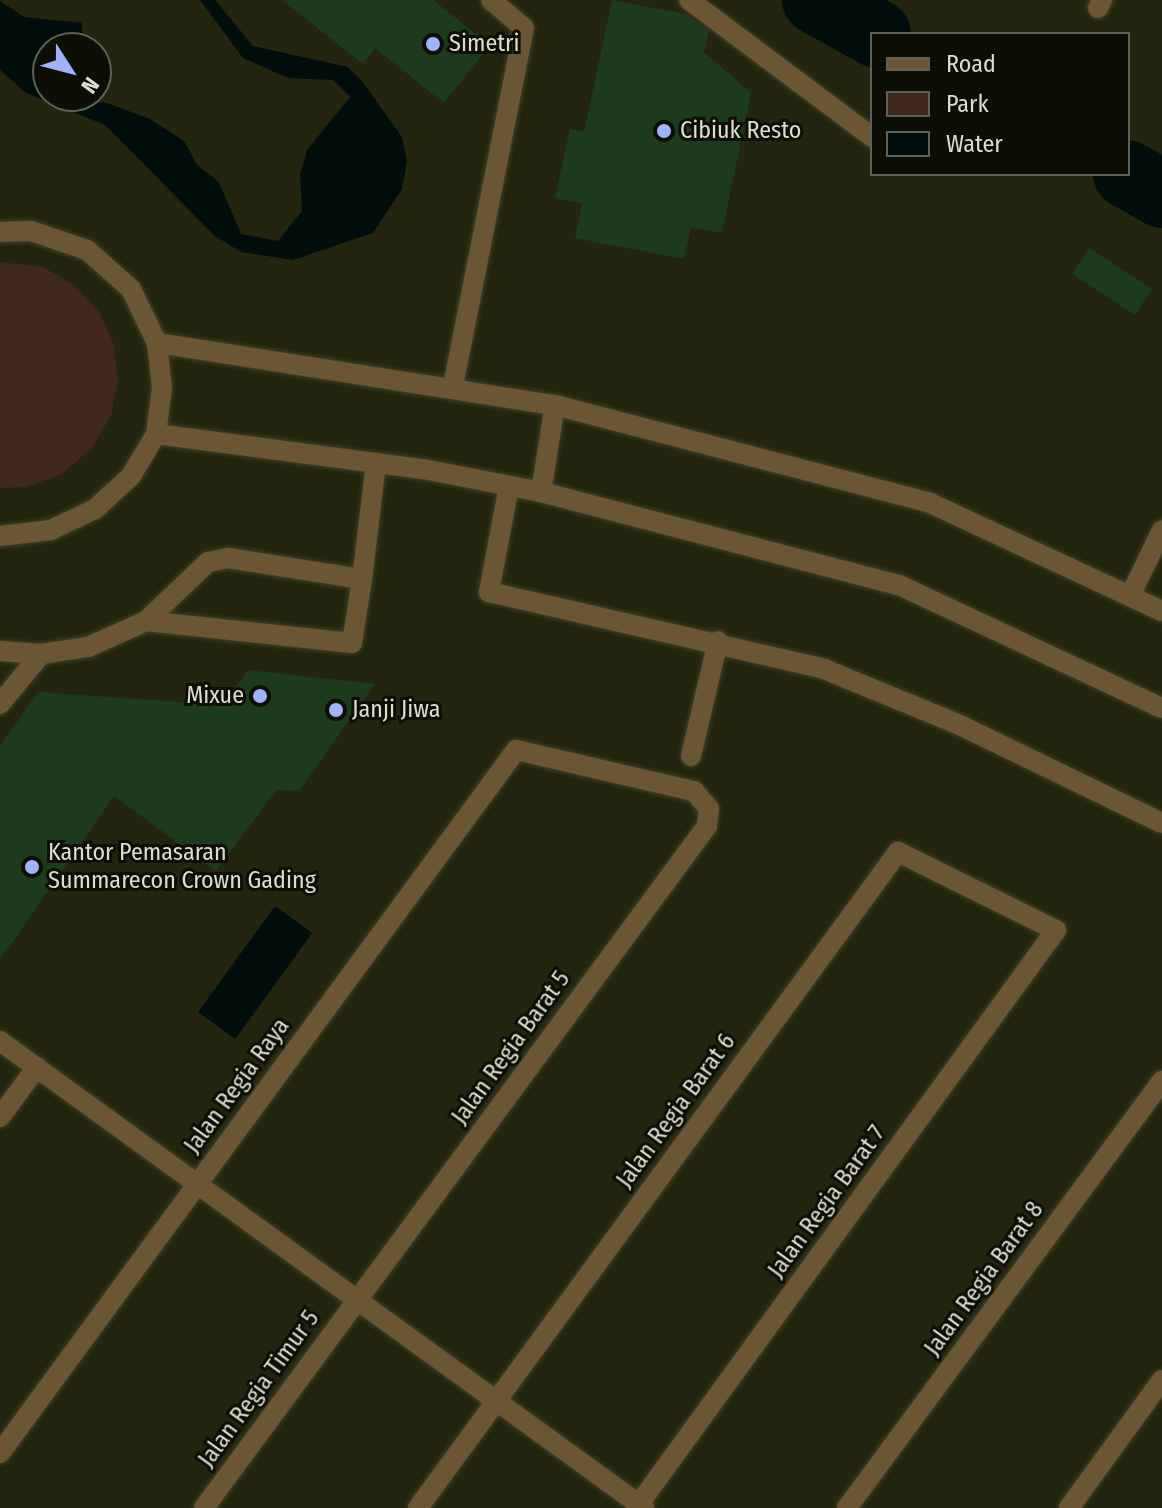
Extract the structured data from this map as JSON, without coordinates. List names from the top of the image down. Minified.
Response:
{"streets":{"street":["Jalan Regia Barat 5","Jalan Regia Raya","Jalan Regia Barat 6","Jalan Regia Barat 7","Jalan Regia Barat 8","Jalan Regia Timur 5"]},"crossings":[["Jalan Regia Barat 5","Jalan Regia Raya"],["Jalan Regia Barat 5","Jalan Regia Timur 5"],["Jalan Regia Barat 6","Jalan Regia Barat 7"]],"places":["Simetri","Cibiuk Resto","Mixue","Janji Jiwa","Kantor Pemasaran Summarecon Crown Gading"],"legend":["Road","Park","Water"],"north":"bottom right"}
